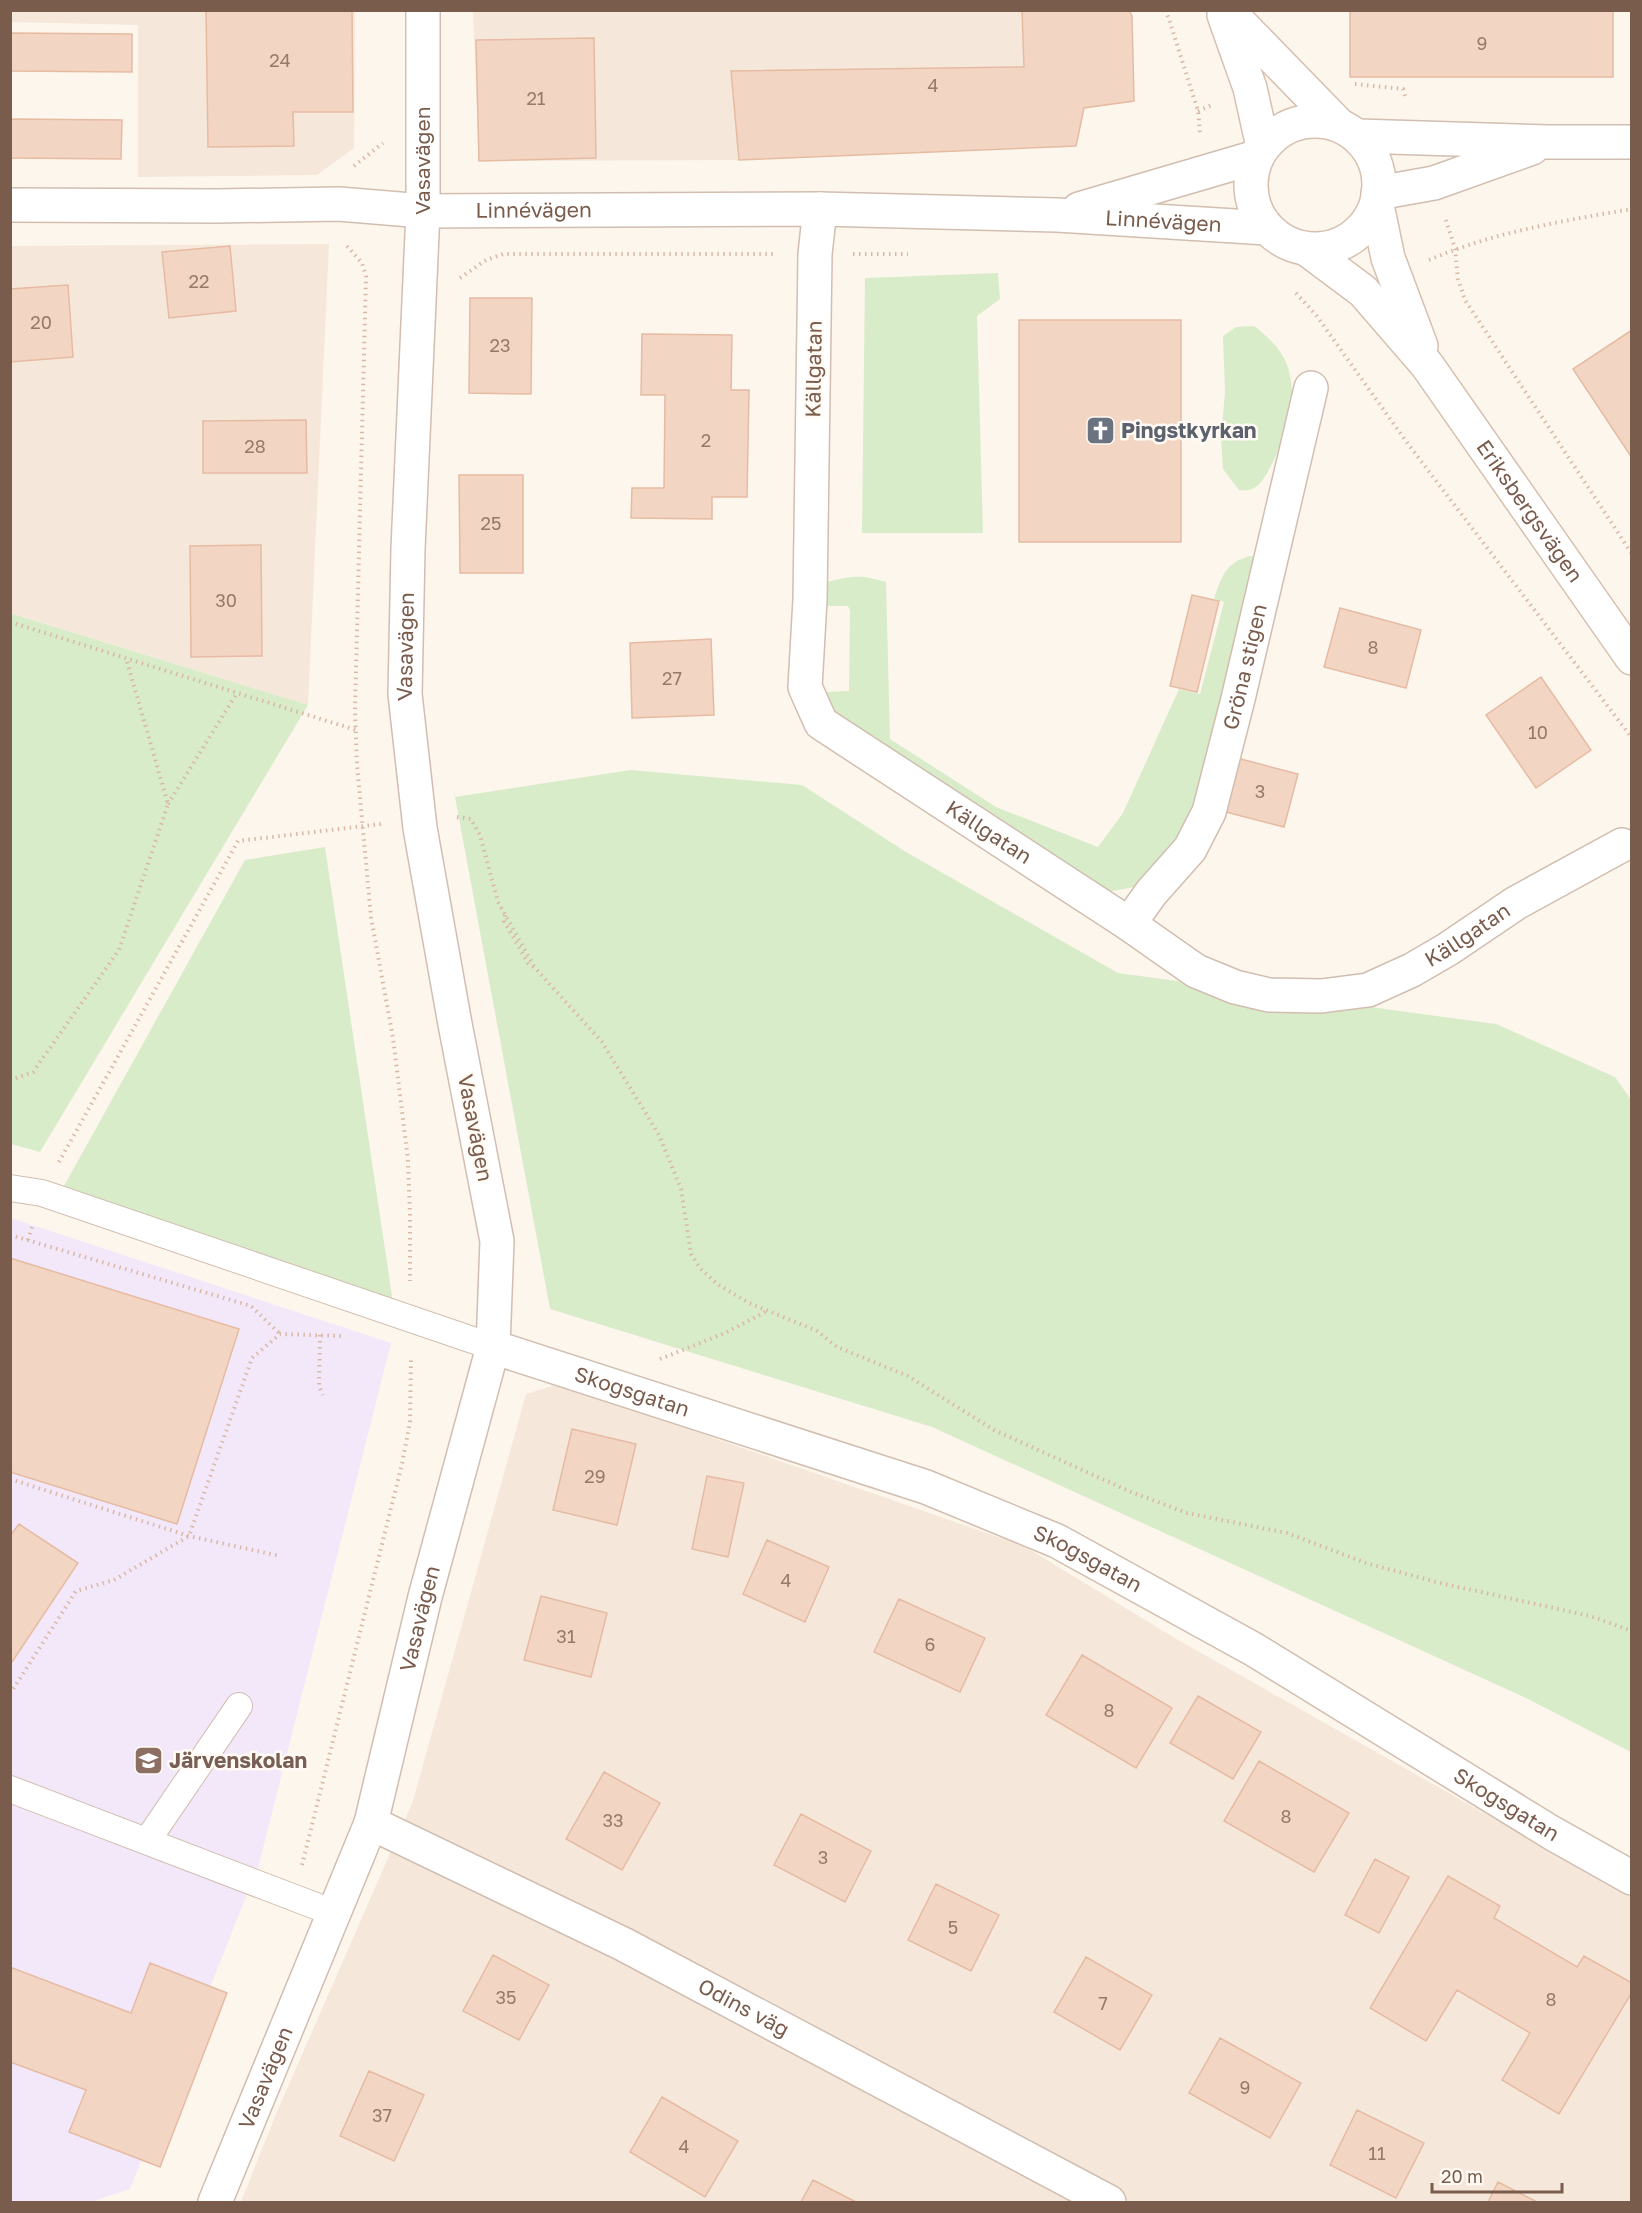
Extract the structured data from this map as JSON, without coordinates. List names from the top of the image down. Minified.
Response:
{"streets":{"street":["Vasavägen","Linnévägen","Källgatan","Eriksbergsvägen","Gröna stigen","Skogsgatan","Odins väg"]},"crossings":[["Vasavägen","Linnévägen"],["Vasavägen","Skogsgatan"],["Vasavägen","Odins väg"],["Linnévägen","Källgatan"],["Linnévägen","Eriksbergsvägen"],["Källgatan","Gröna stigen"]],"places":{"church":["Pingstkyrkan"],"school or university":["Järvenskolan"]},"house_numbers":["9","24","4","21","22","20","23","2","28","25","30","8","27","10","3","29","4","31","6","8","8","33","3","5","35","8","7","9","37","4","11"],"scale_bar":"20 m"}
